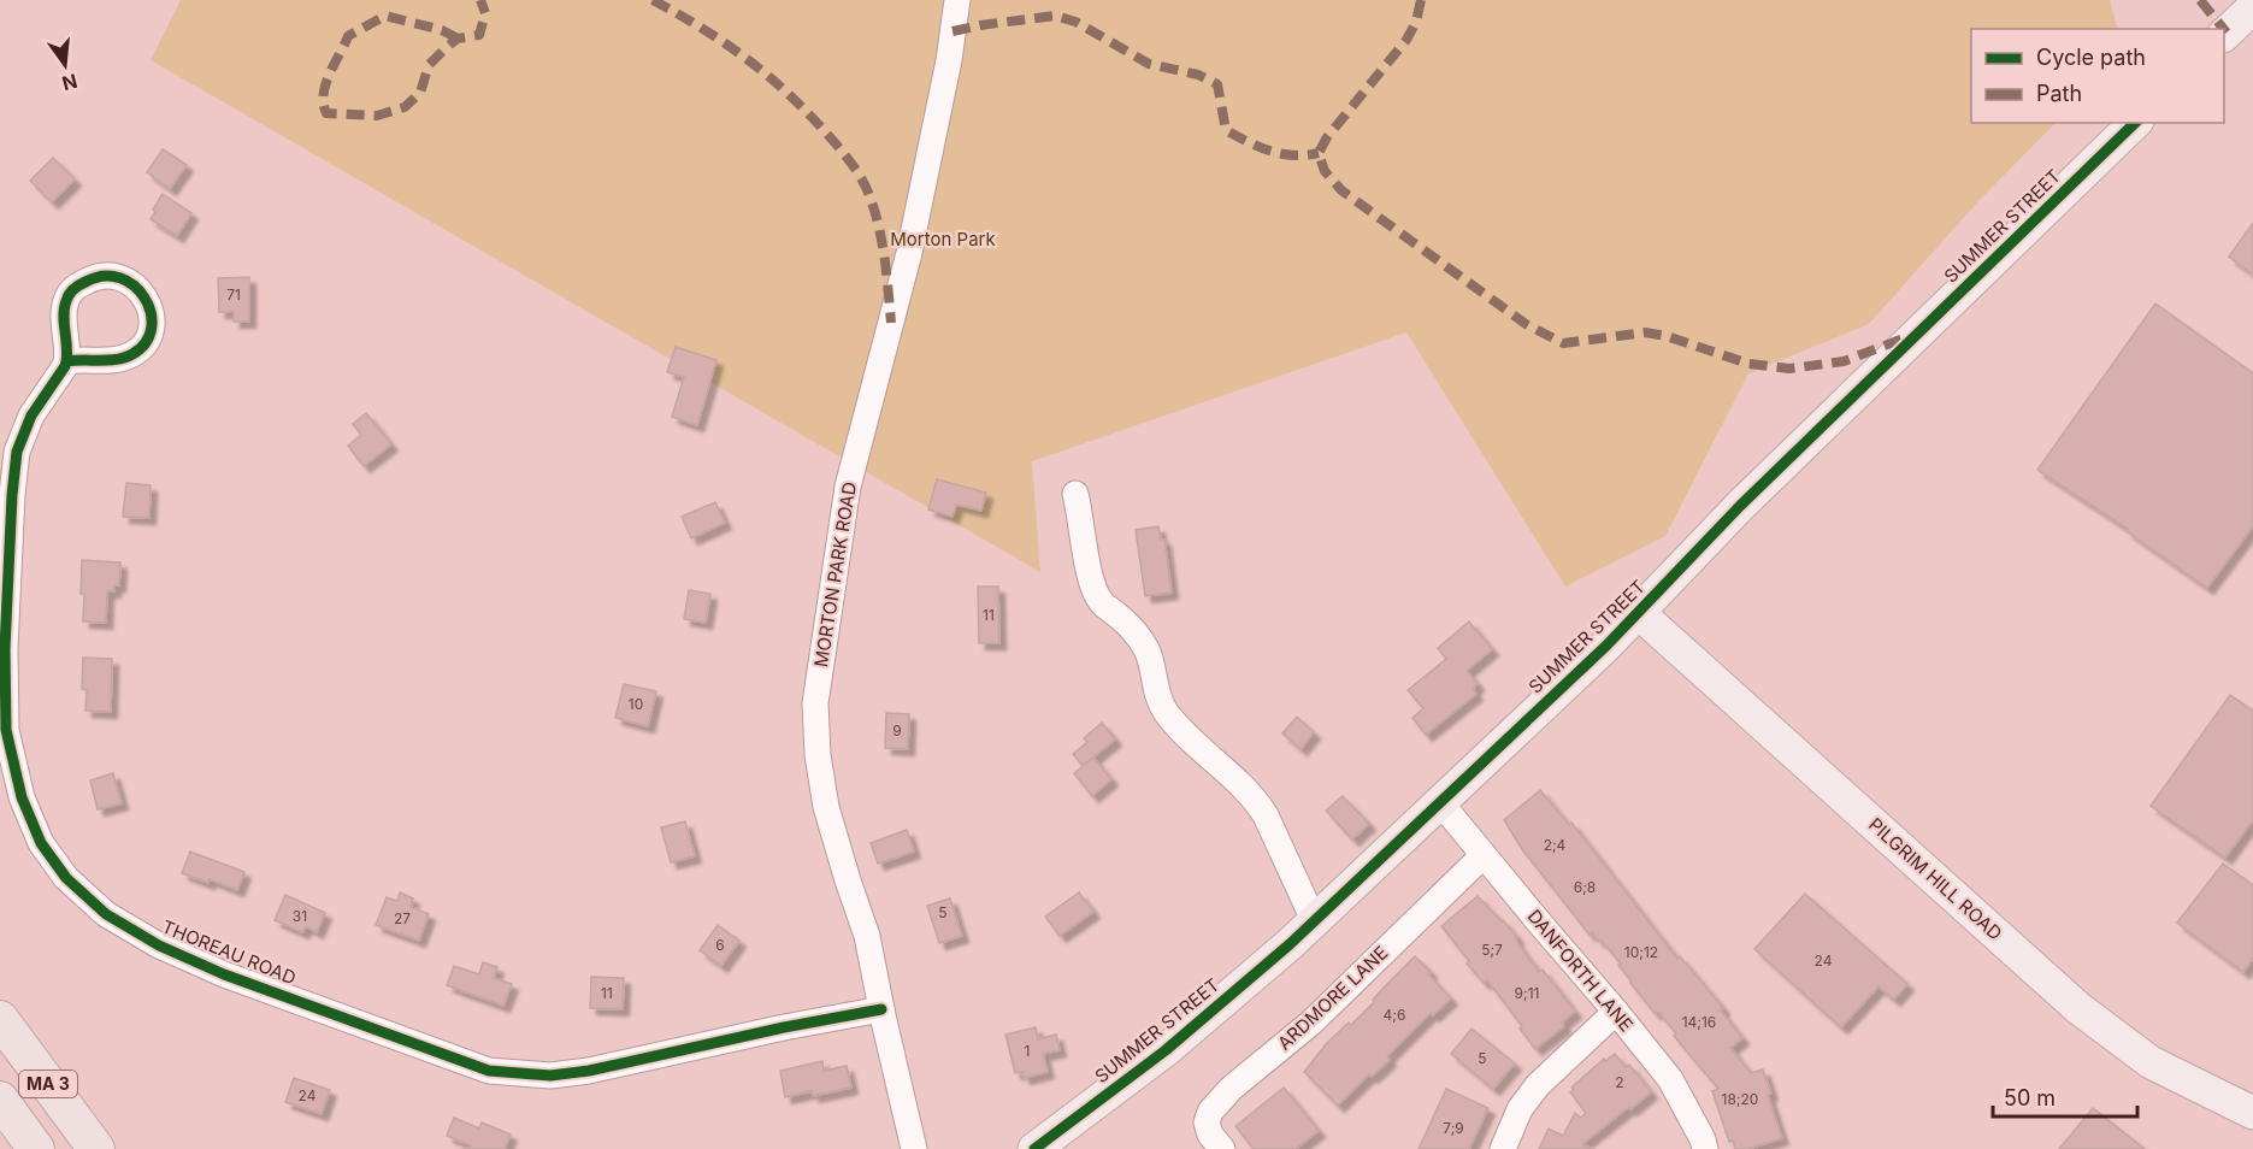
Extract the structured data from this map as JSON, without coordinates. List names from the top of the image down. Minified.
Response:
{"streets":{"highway":["MA 3"],"main road":["SUMMER STREET","PILGRIM HILL ROAD"],"street":["MORTON PARK ROAD","THOREAU ROAD","DANFORTH LANE","ARDMORE LANE"]},"crossings":[["SUMMER STREET","PILGRIM HILL ROAD"],["SUMMER STREET","DANFORTH LANE"],["MORTON PARK ROAD","THOREAU ROAD"],["DANFORTH LANE","ARDMORE LANE"]],"parks":["Morton Park"],"house_numbers":["71","11","10","9","2;4","6;8","5","31","27","6","5;7","10;12","24","11","9;11","4;6","14;16","1","5","2","24","18;20","7;9"],"legend":["Cycle path","Path"],"scale_bar":"50 m","north":"bottom"}
